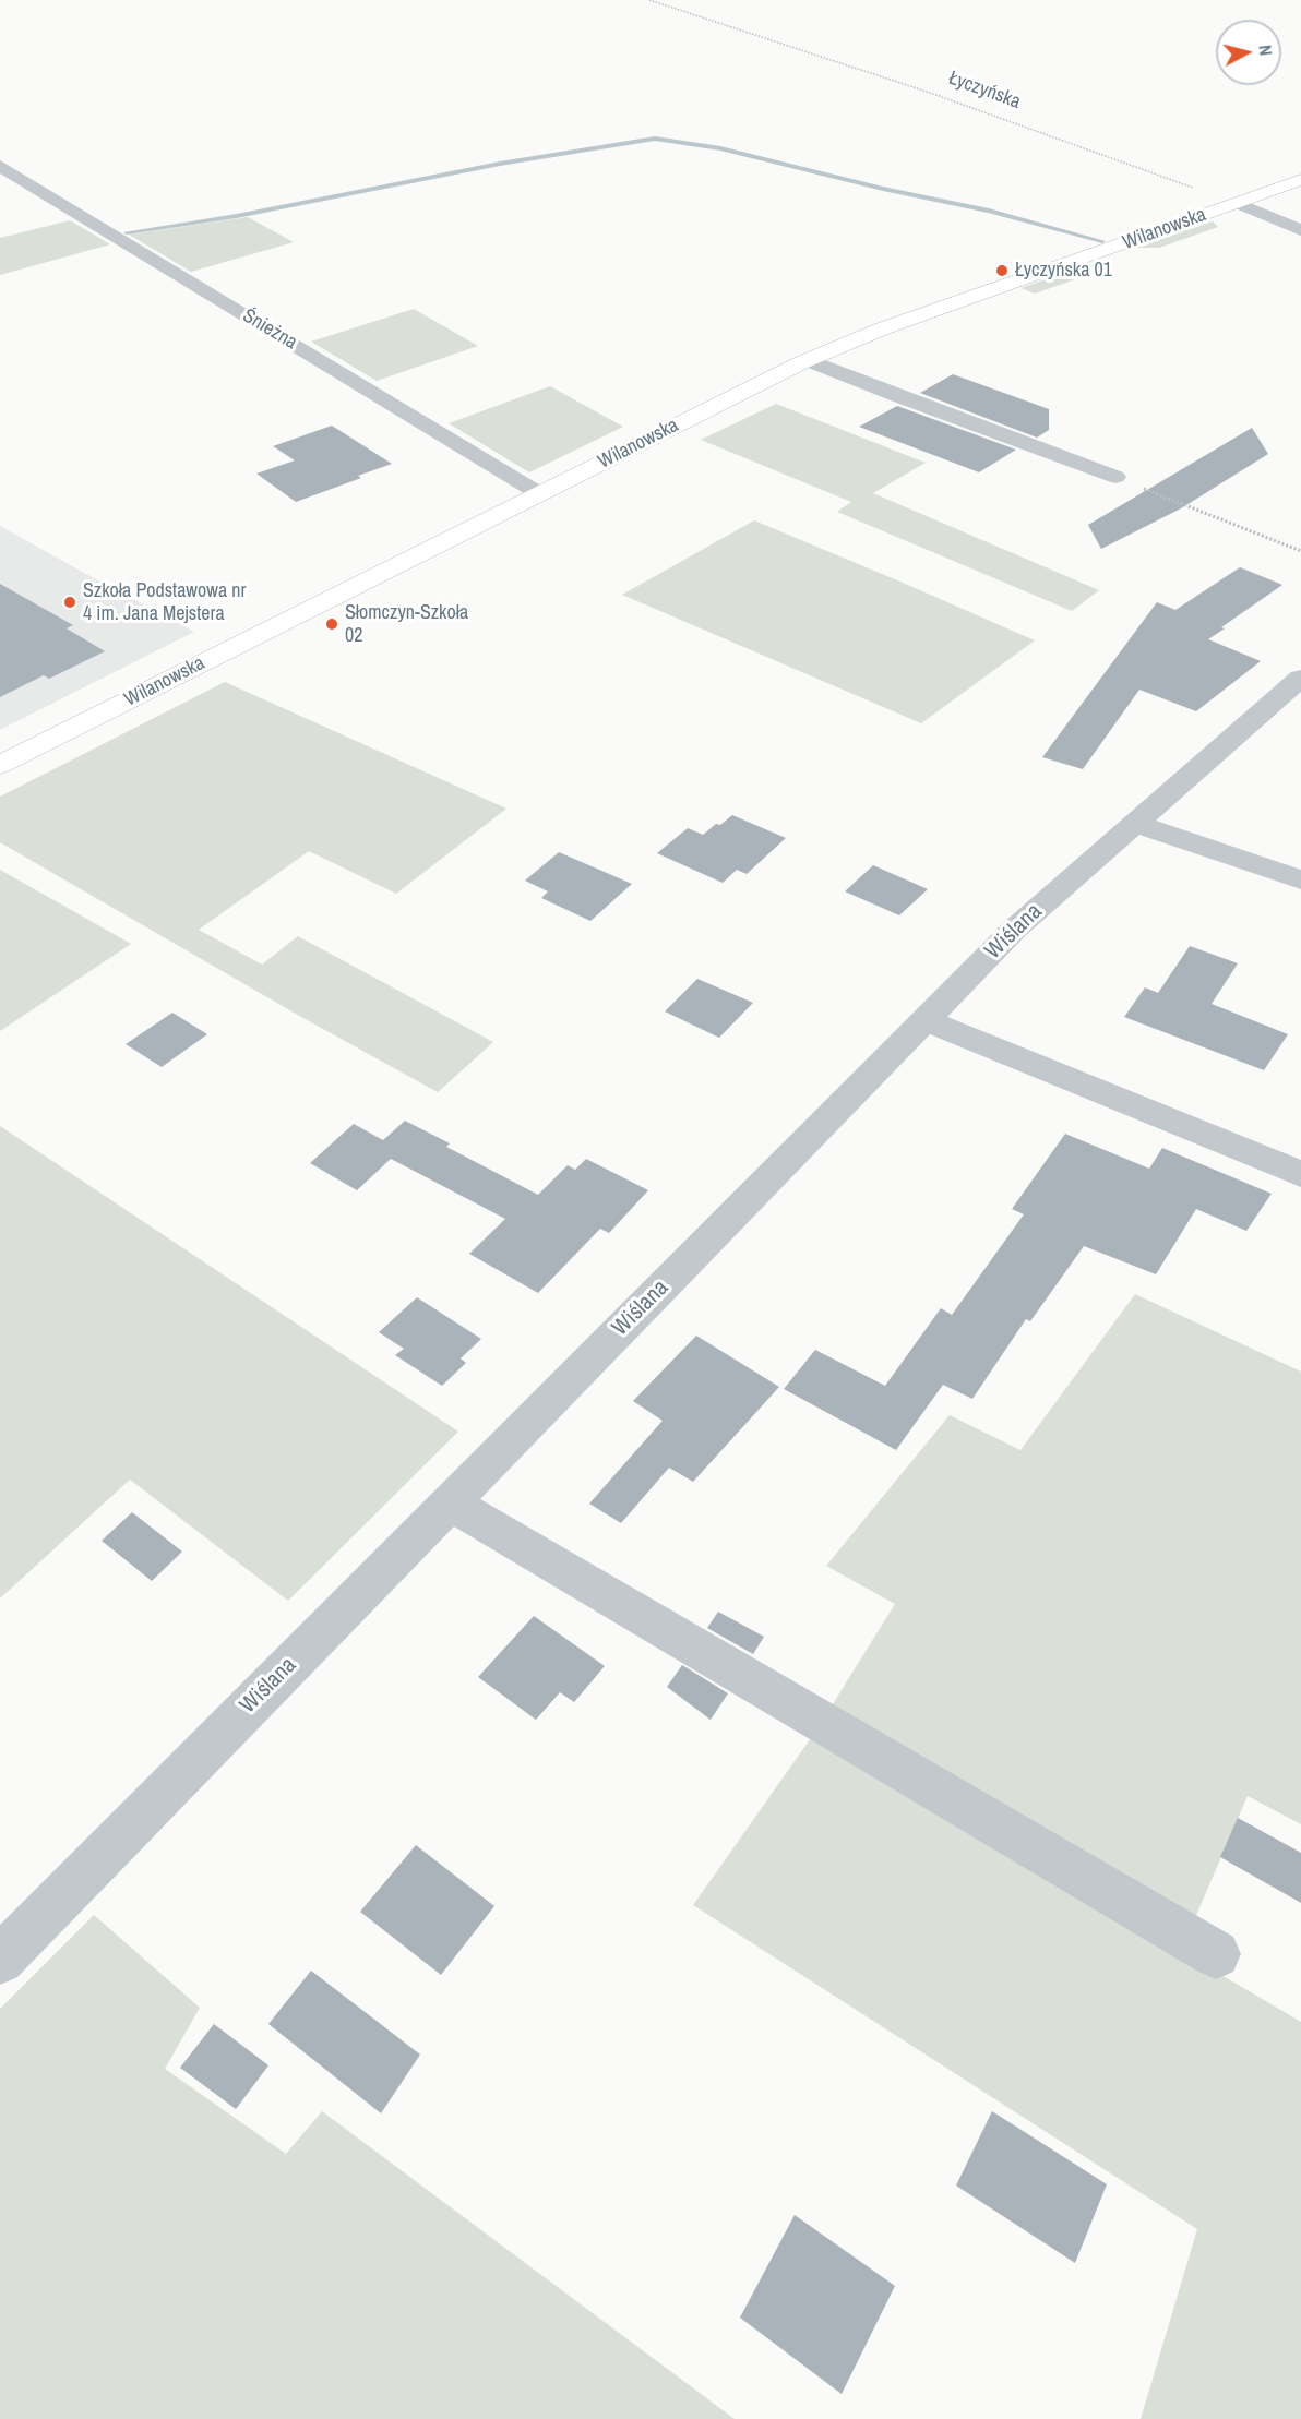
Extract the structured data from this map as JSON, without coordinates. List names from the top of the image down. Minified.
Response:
{"streets":{"main road":["Wilanowska"],"street":["Śnieżna","Wiślana"],"path":["Łyczyńska"]},"crossings":[["Łyczyńska","Wilanowska"],["Wilanowska","Śnieżna"]],"places":["Łyczyńska 01","Szkoła Podstawowa nr 4 im. Jana Mejstera","Słomczyn-Szkoła 02"],"north":"right"}
